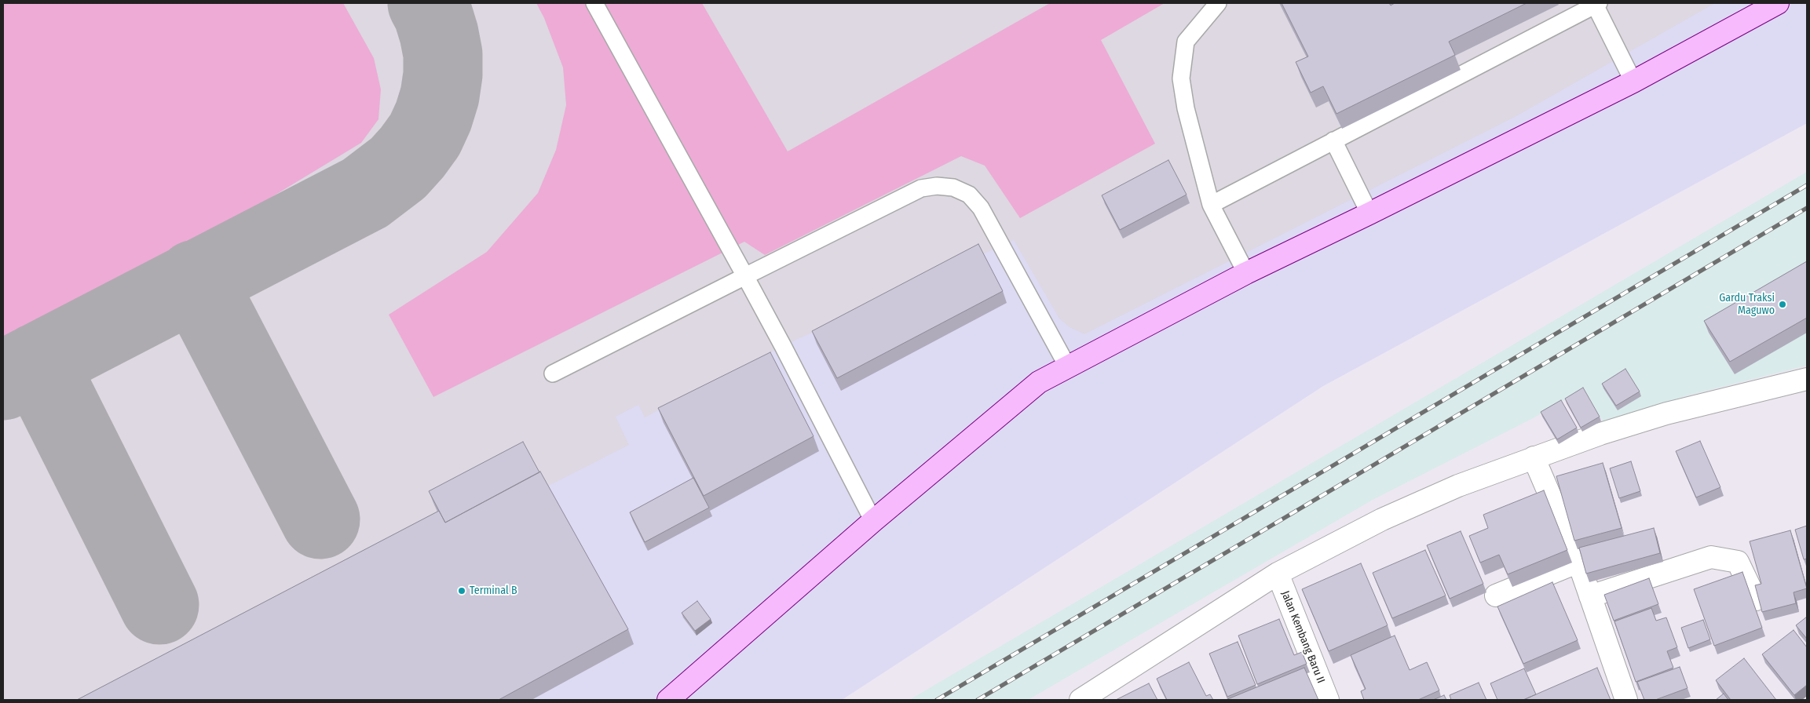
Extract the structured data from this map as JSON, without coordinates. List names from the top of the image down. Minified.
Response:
{"streets":{"street":["Jalan Kembang Baru II"]},"places":["Gardu Traksi Maguwo","Terminal B"]}
